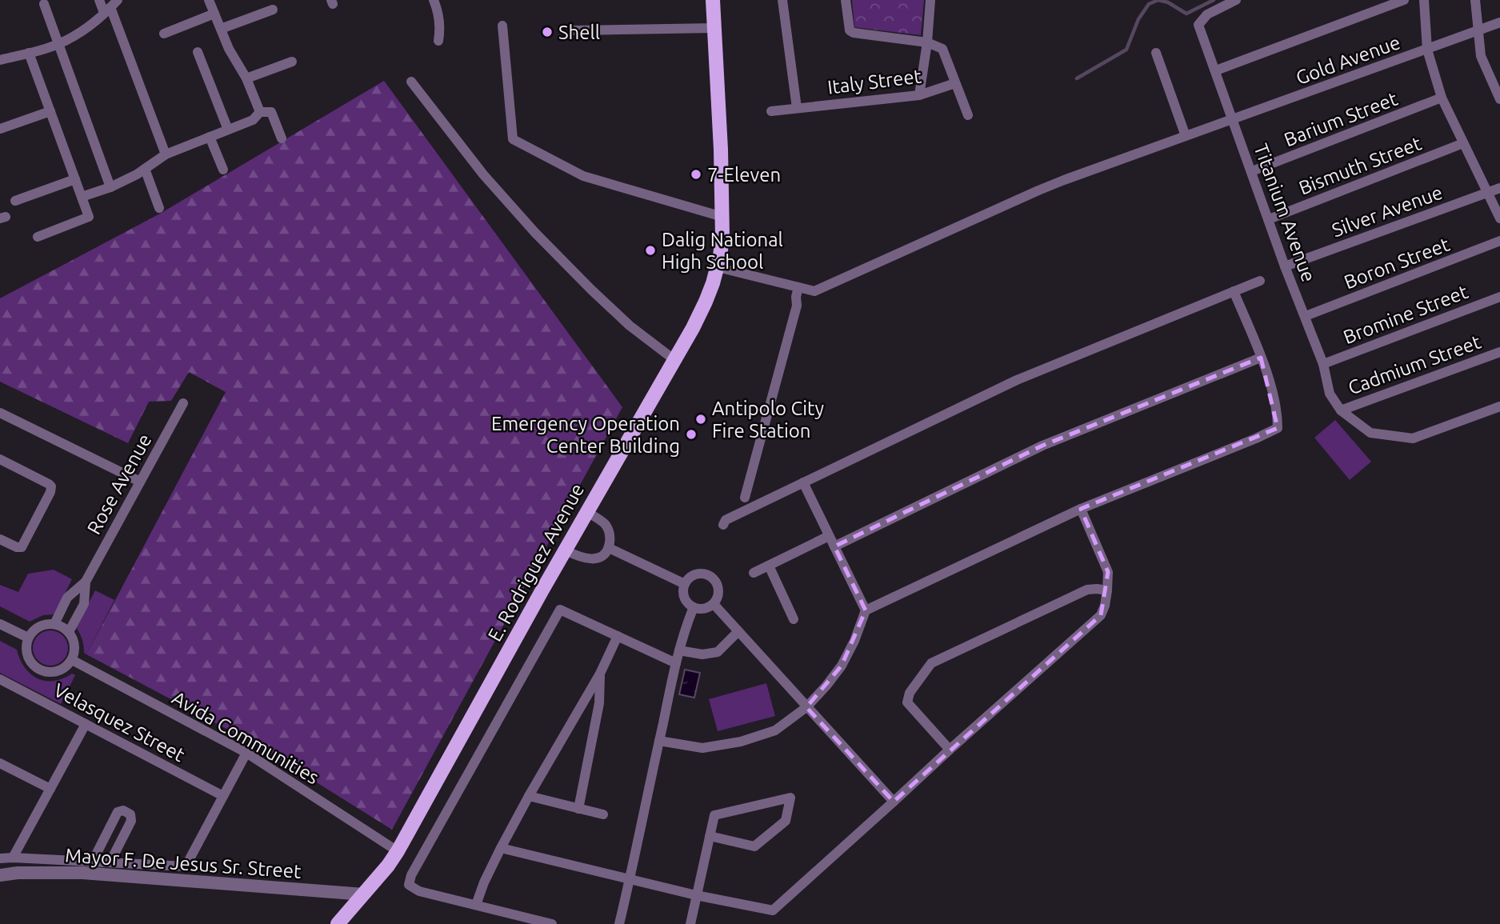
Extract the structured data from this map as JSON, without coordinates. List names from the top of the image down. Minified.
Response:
{"streets":{"main road":["E. Rodriguez Avenue"],"street":["Gold Avenue","Italy Street","Barium Street","Bismuth Street","Silver Avenue","Titanium Avenue","Boron Street","Bromine Street","Cadmium Street","Rose Avenue","Velasquez Street","Avida Communities","Mayor F. De Jesus Sr. Street"]},"crossings":[["Gold Avenue","Titanium Avenue"],["Gold Avenue","E. Rodriguez Avenue"],["Barium Street","Titanium Avenue"],["Bismuth Street","Titanium Avenue"],["Silver Avenue","Titanium Avenue"],["Titanium Avenue","Boron Street"],["Titanium Avenue","Bromine Street"],["Titanium Avenue","Cadmium Street"],["E. Rodriguez Avenue","Avida Communities"],["E. Rodriguez Avenue","Mayor F. De Jesus Sr. Street"]],"places":["Shell","7-Eleven","Dalig National High School","Antipolo City Fire Station","Emergency Operation Center Building"]}
